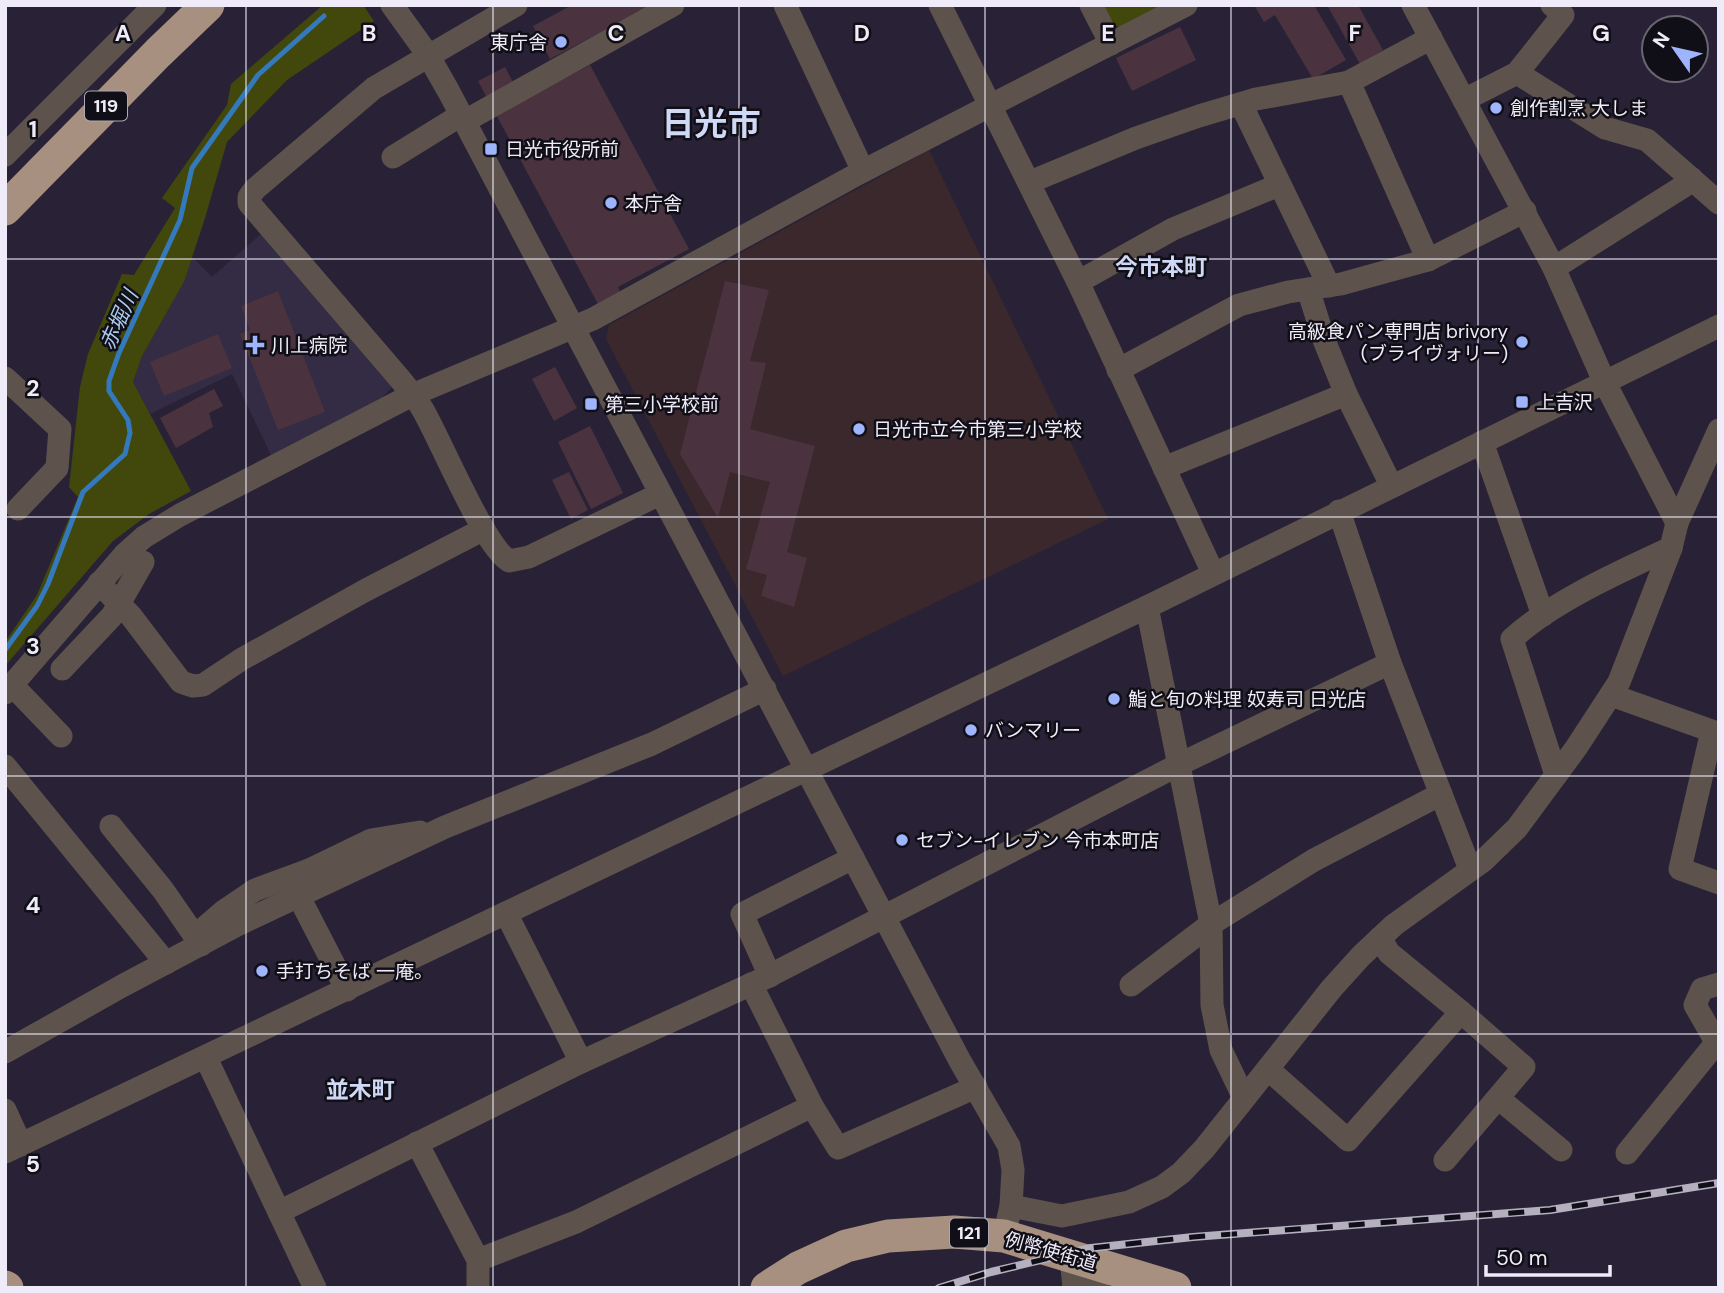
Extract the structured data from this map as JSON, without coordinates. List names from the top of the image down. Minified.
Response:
{"streets":{"highway":["119","121","例幣使街道"]},"districts":["日光市","今市本町","並木町"],"water":["赤堀川"],"places":{"other":["東庁舎","創作割烹 大しま","本庁舎","高級食パン専門店 brivory (ブライヴォリー)","日光市立今市第三小学校","鮨と旬の料理 奴寿司 日光店","バンマリー","セブン-イレブン 今市本町店","手打ちそば 一庵。"],"transit":["日光市役所前","上吉沢","第三小学校前"],"health":["川上病院"]},"scale_bar":"50 m","north":"top left","grid":{"columns":["A","B","C","D","E","F","G"],"rows":["1","2","3","4","5"]}}
